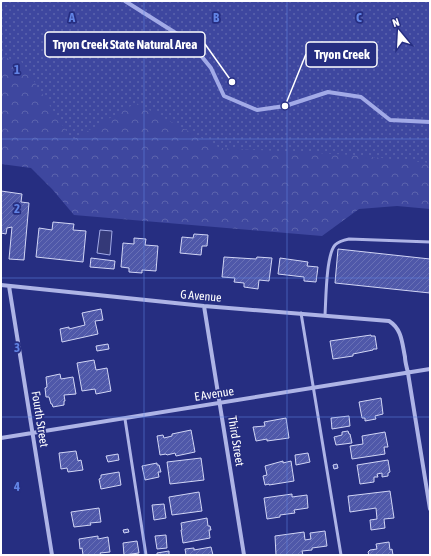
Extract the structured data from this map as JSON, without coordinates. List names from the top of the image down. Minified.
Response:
{"streets":{"street":["G Avenue","E Avenue","Fourth Street","Third Street"]},"crossings":[["G Avenue","E Avenue"],["G Avenue","Fourth Street"],["G Avenue","Third Street"],["E Avenue","Fourth Street"],["E Avenue","Third Street"]],"places":["Tryon Creek State Natural Area","Tryon Creek"],"north":"top","grid":{"columns":["A","B","C"],"rows":["1","2","3","4"]}}
